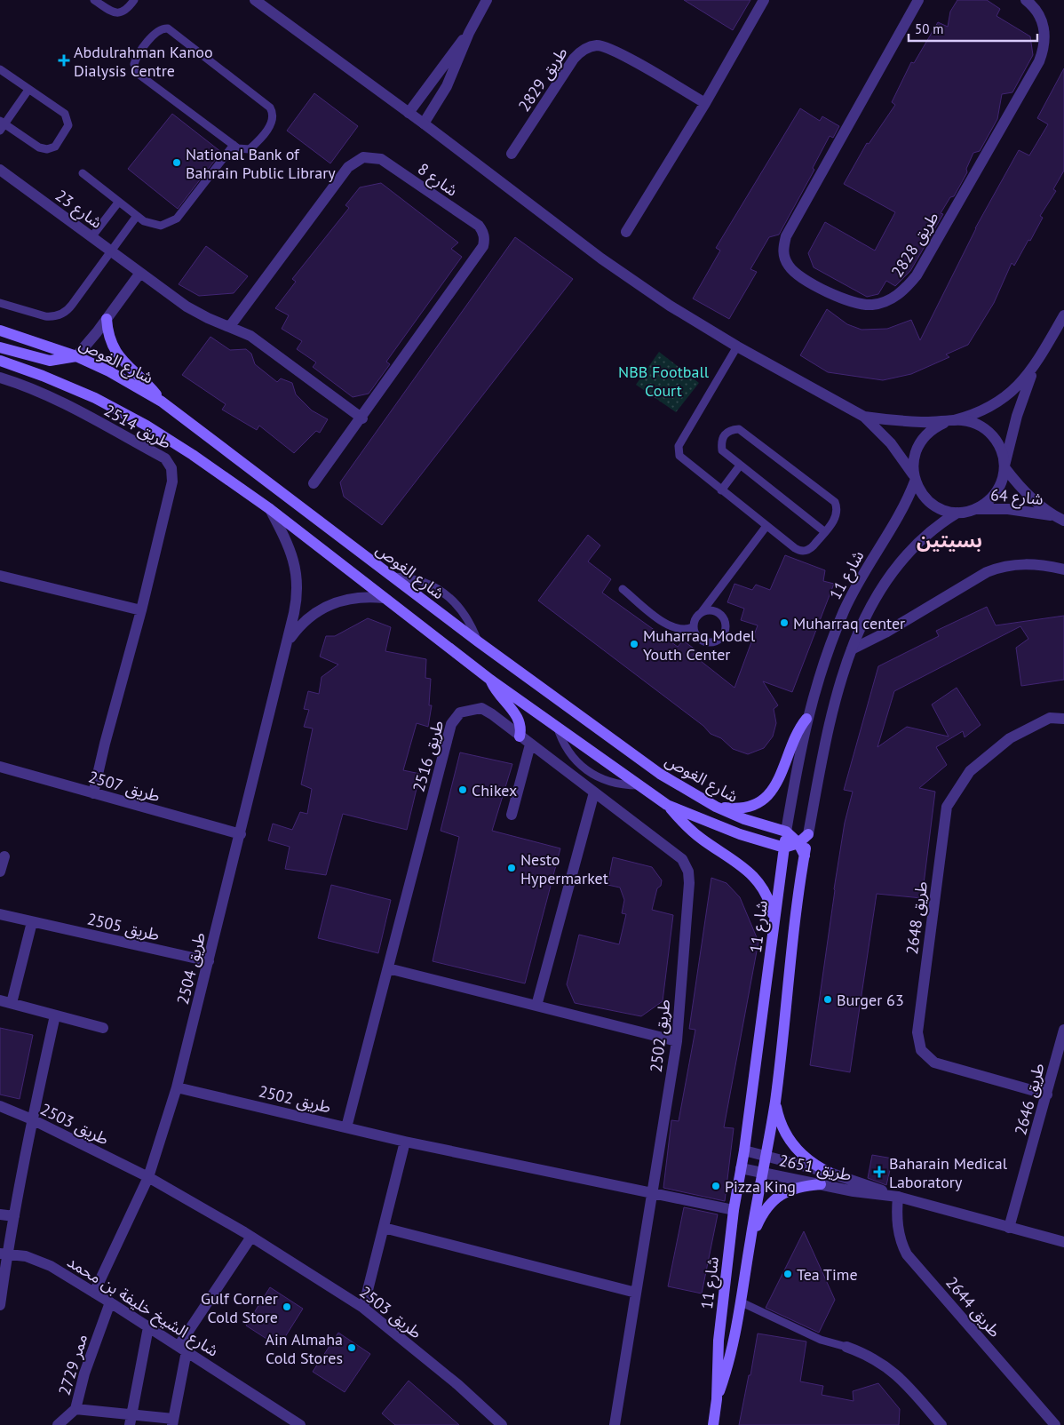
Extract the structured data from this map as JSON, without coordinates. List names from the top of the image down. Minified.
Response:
{"streets":{"main road":["شارع الغوص","شارع 11"],"street":["طريق 2829","شارع 8","شارع 23","طريق 2828","طريق 2514","شارع 64","طريق 2516","طريق 2507","طريق 2648","طريق 2505","طريق 2504","طريق 2502","طريق 2646","طريق 2503","طريق 2651","شارع الشيخ خليفة بن محمد","طريق 2644","ممر 2729"]},"crossings":[["شارع الغوص","شارع 11"],["طريق 2514","طريق 2507"],["شارع 64","شارع 11"],["شارع 11","طريق 2502"],["شارع 11","طريق 2651"],["طريق 2516","طريق 2502"],["طريق 2507","طريق 2504"],["طريق 2648","طريق 2646"],["طريق 2505","طريق 2504"],["طريق 2504","طريق 2502"],["طريق 2504","طريق 2503"],["طريق 2504","شارع الشيخ خليفة بن محمد"],["طريق 2646","طريق 2651"],["طريق 2651","طريق 2644"],["شارع الشيخ خليفة بن محمد","ممر 2729"]],"districts":["بسيتين"],"parks":["NBB Football Court"],"places":{"health":["Abdulrahman Kanoo Dialysis Centre","Baharain Medical Laboratory"],"other":["National Bank of Bahrain Public Library","Muharraq center","Muharraq Model Youth Center","Chikex","Nesto Hypermarket","Burger 63","Pizza King","Tea Time","Gulf Corner Cold Store","Ain Almaha Cold Stores"]},"scale_bar":"50 m"}
